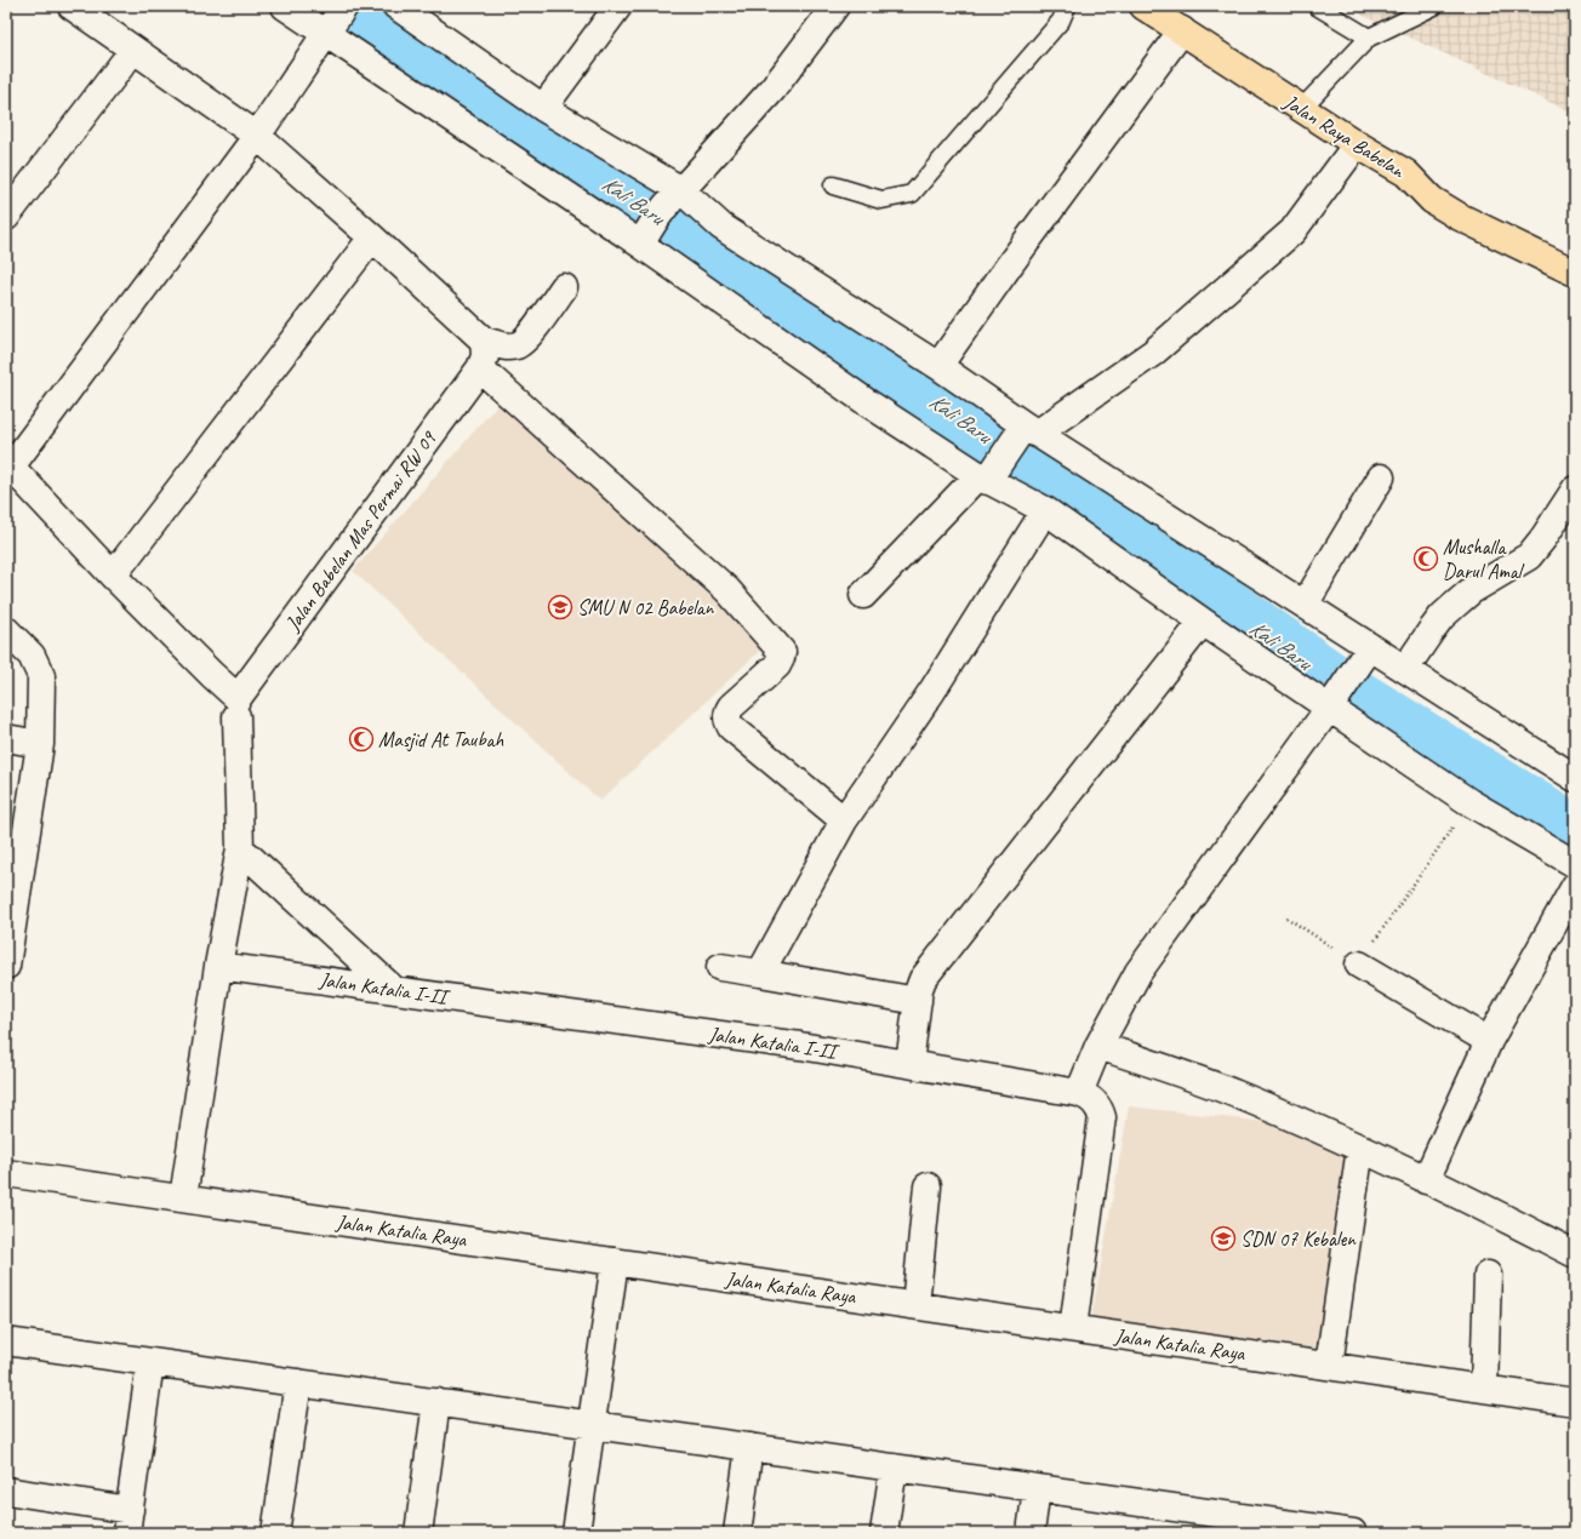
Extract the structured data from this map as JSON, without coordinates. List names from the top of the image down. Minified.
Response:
{"streets":{"main road":["Jalan Raya Babelan"],"street":["Jalan Babelan Mas Permai RW 09","Jalan Katalia I-II","Jalan Katalia Raya"]},"crossings":[["Jalan Katalia I-II","Jalan Katalia Raya"]],"water":["Kali Baru"],"places":{"mosque":["Mushalla Darul Amal","Masjid At Taubah"],"school or university":["SMU N 02 Babelan","SDN 07 Kebalen"]}}
